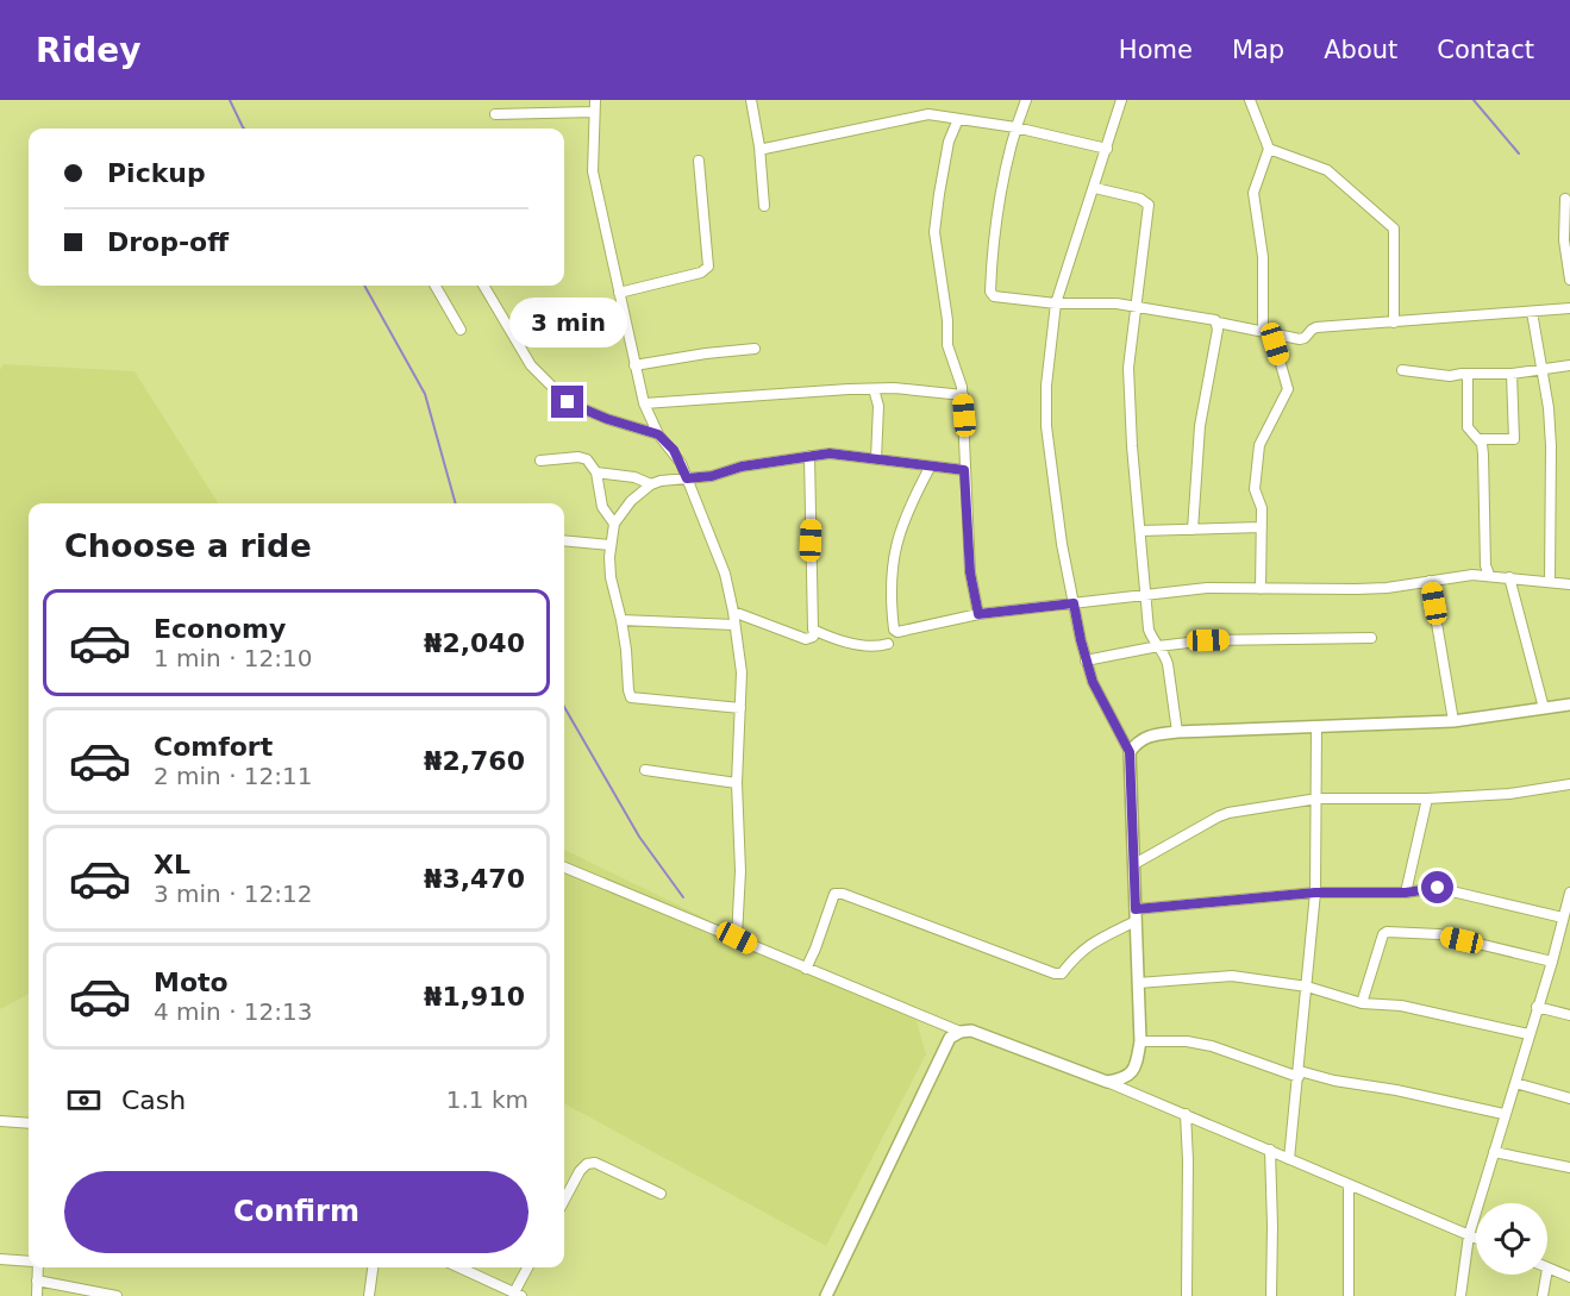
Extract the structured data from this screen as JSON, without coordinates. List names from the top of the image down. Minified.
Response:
{"page":{"header":"Ridey","nav":["Home","Map","About","Contact"],"banner":["Pickup","Drop-off"],"bubble":"3 min","heading":"Choose a ride","list":[{"name":"Economy","note":"1 min · 12:10","value":"₦2,040"},{"name":"Comfort","note":"2 min · 12:11","value":"₦2,760"},{"name":"XL","note":"3 min · 12:12","value":"₦3,470"},{"name":"Moto","note":"4 min · 12:13","value":"₦1,910"}],"pay":["Cash","1.1 km"],"buttons":"Confirm"}}
